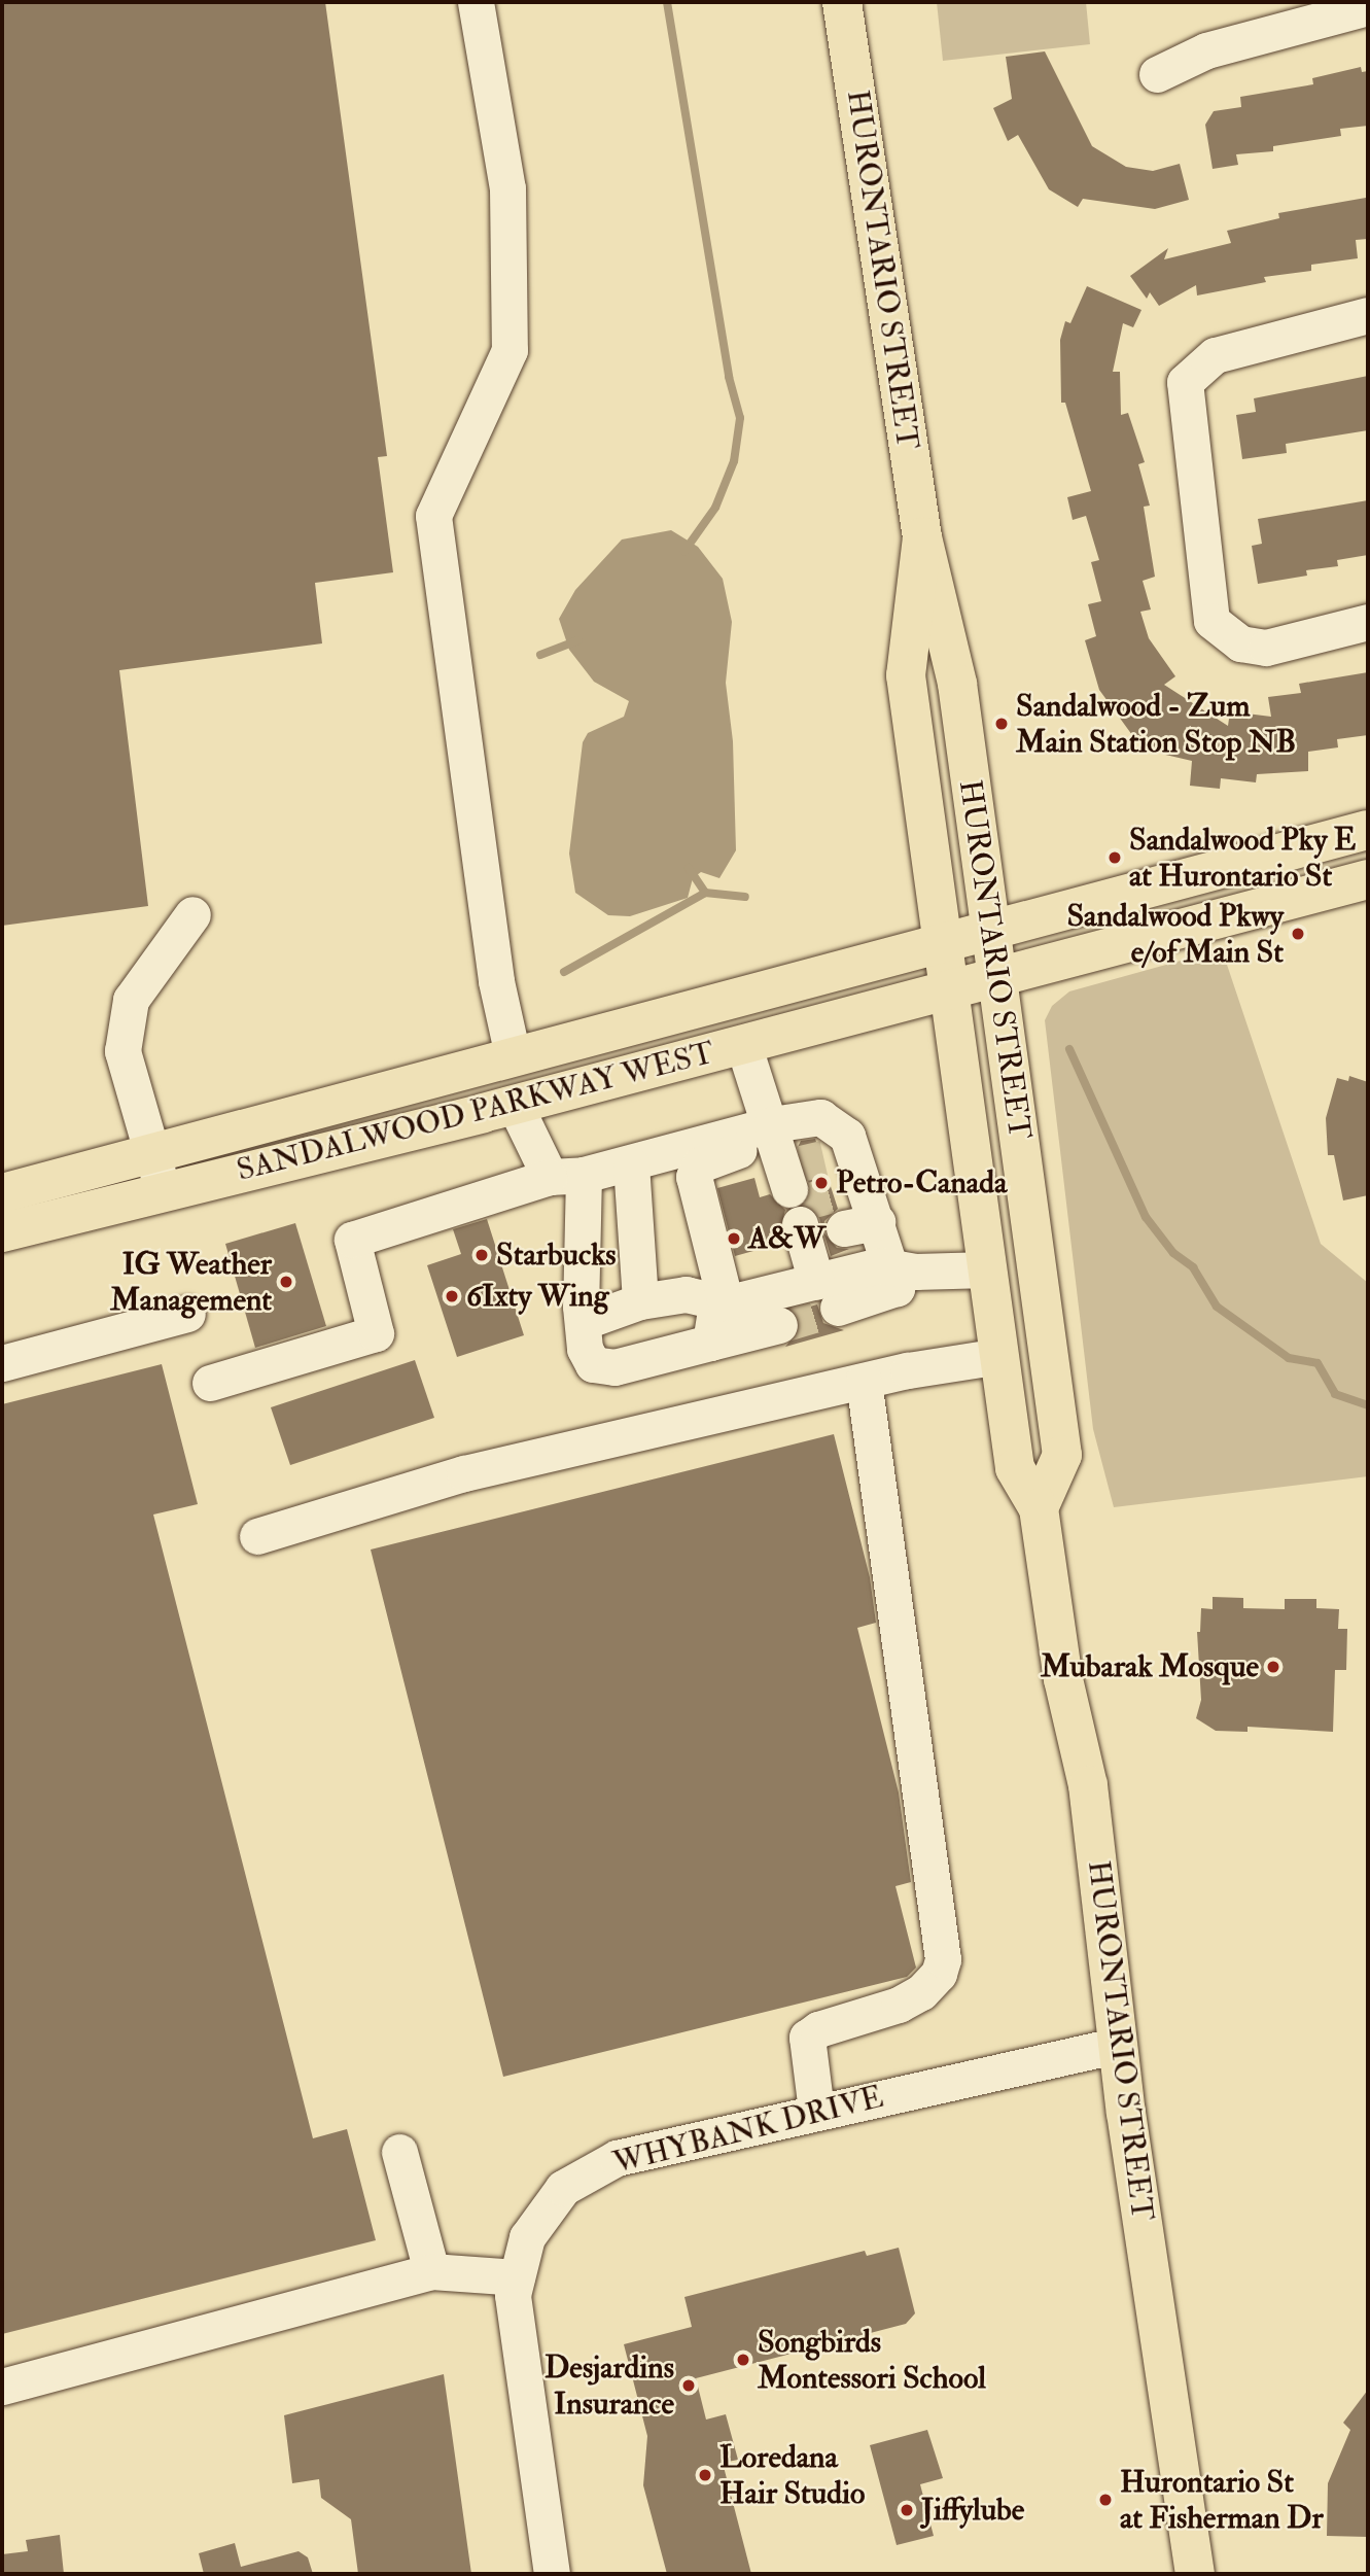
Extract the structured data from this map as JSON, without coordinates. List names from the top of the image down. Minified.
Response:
{"streets":{"main road":["HURONTARIO STREET","SANDALWOOD PARKWAY WEST"],"street":["WHYBANK DRIVE"]},"crossings":[["HURONTARIO STREET","SANDALWOOD PARKWAY WEST"],["HURONTARIO STREET","WHYBANK DRIVE"]],"places":["Sandalwood - Zum Main Station Stop NB","Sandalwood Pky E at Hurontario St","Sandalwood Pkwy e/of Main St","Petro-Canada","A&W","Starbucks","IG Weather Management","6Ixty Wing","Mubarak Mosque","Songbirds Montessori School","Desjardins Insurance","Loredana Hair Studio","Hurontario St at Fisherman Dr","Jiffylube"]}
